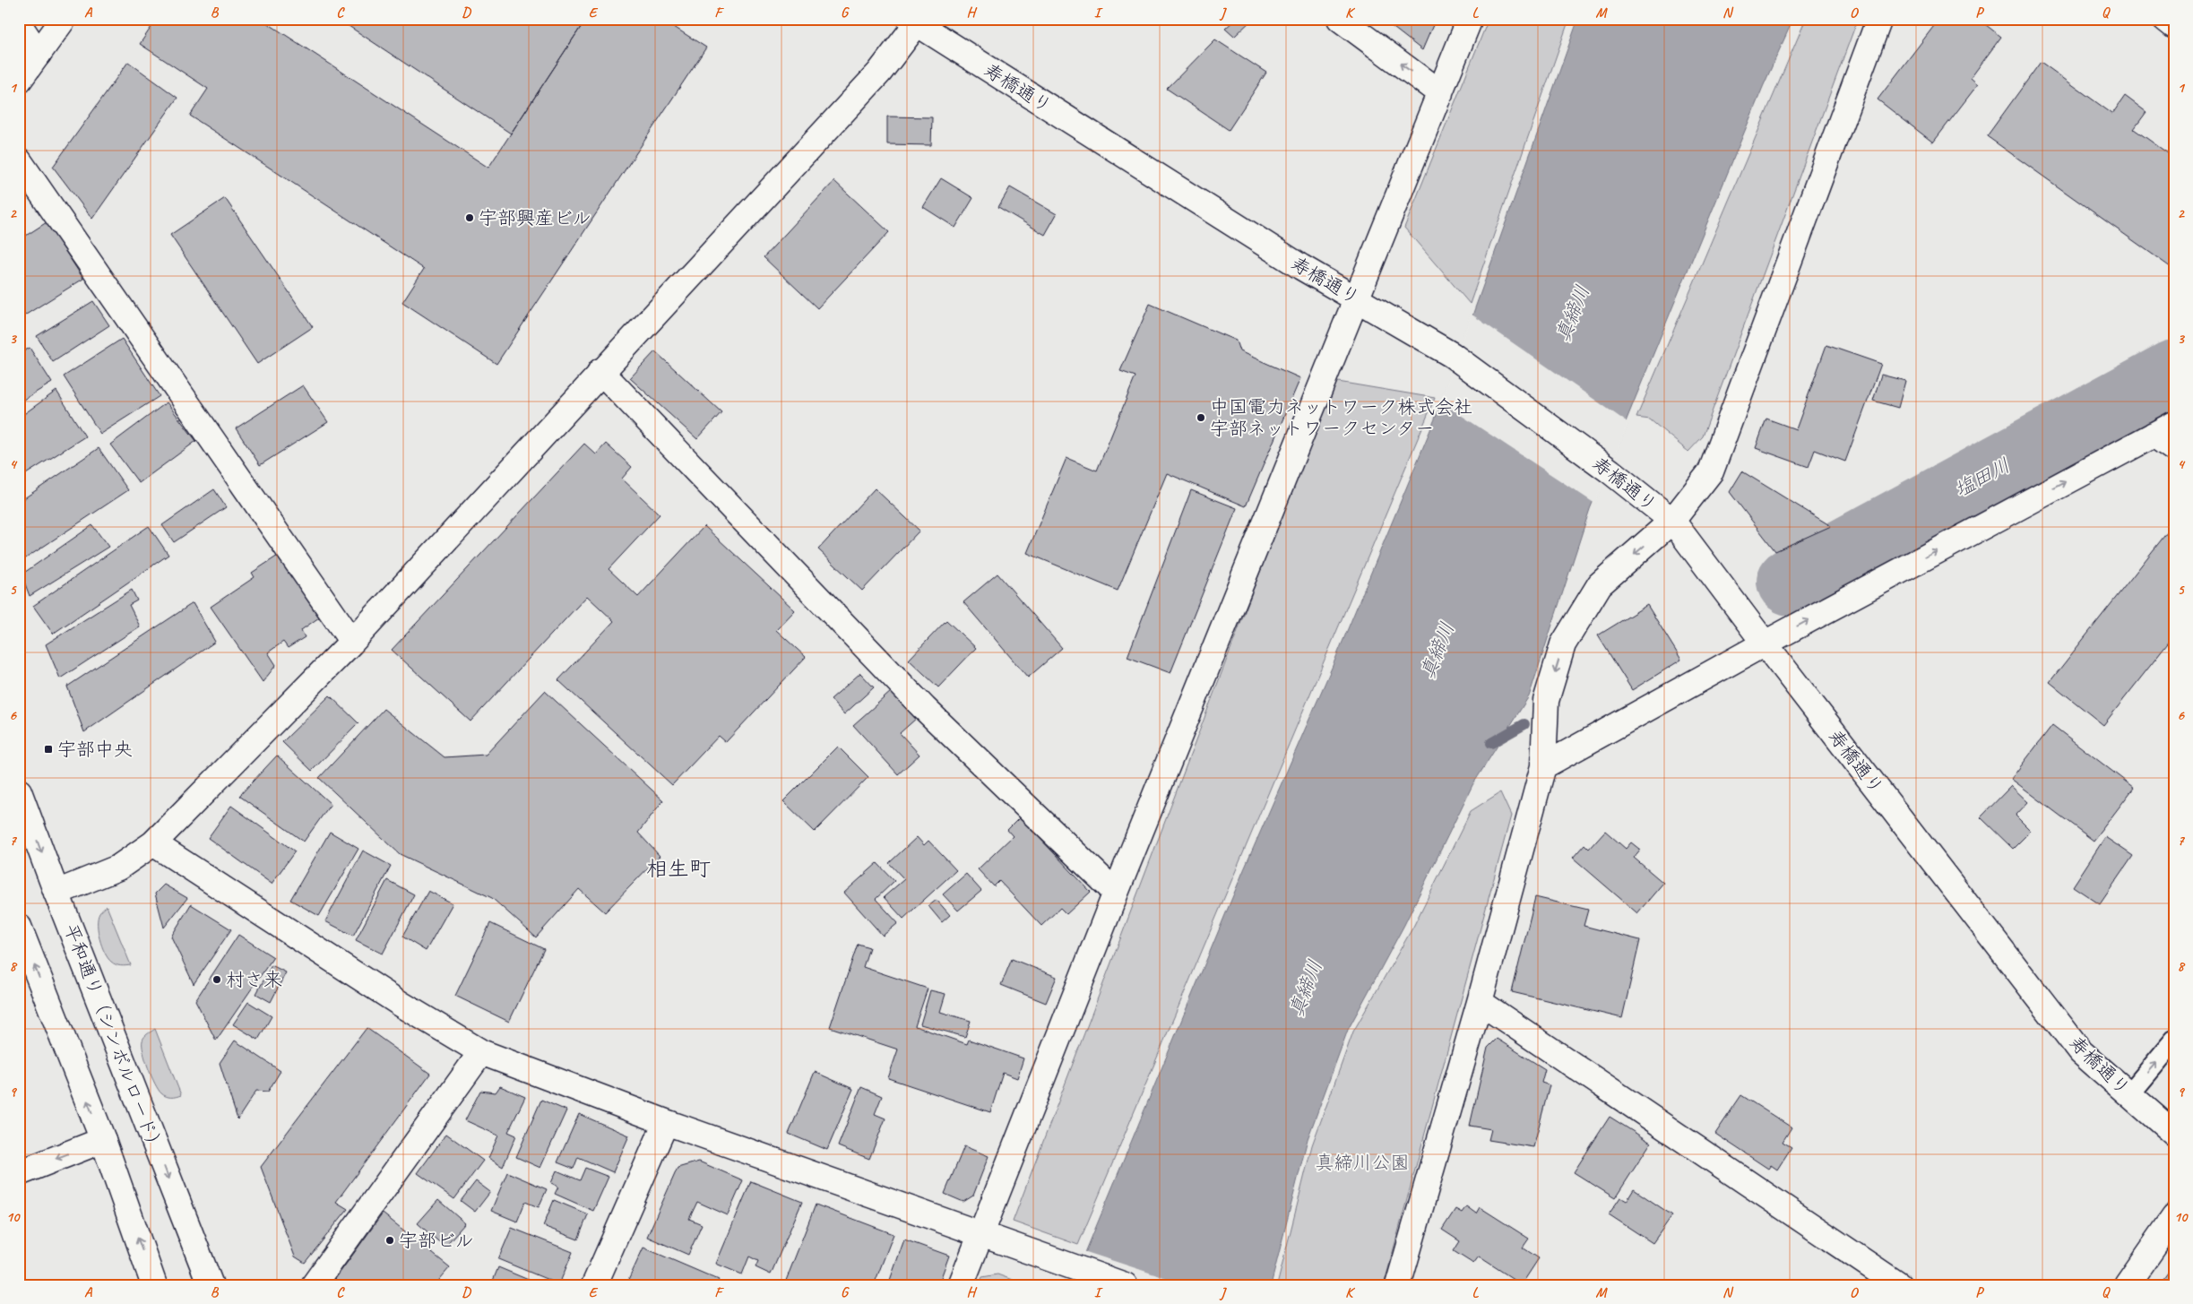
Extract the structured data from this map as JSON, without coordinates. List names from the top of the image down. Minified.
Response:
{"streets":{"street":["寿橋通り","平和通り（シンボルロード）"]},"districts":["相生町"],"water":["真締川","塩田川"],"parks":["真締川公園"],"places":{"other":["宇部興産ビル","中国電力ネットワーク株式会社 宇部ネットワークセンター","村さ来","宇部ビル"],"transit":["宇部中央"]},"grid":{"columns":["A","B","C","D","E","F","G","H","I","J","K","L","M","N","O","P","Q"],"rows":["1","2","3","4","5","6","7","8","9","10"]}}
